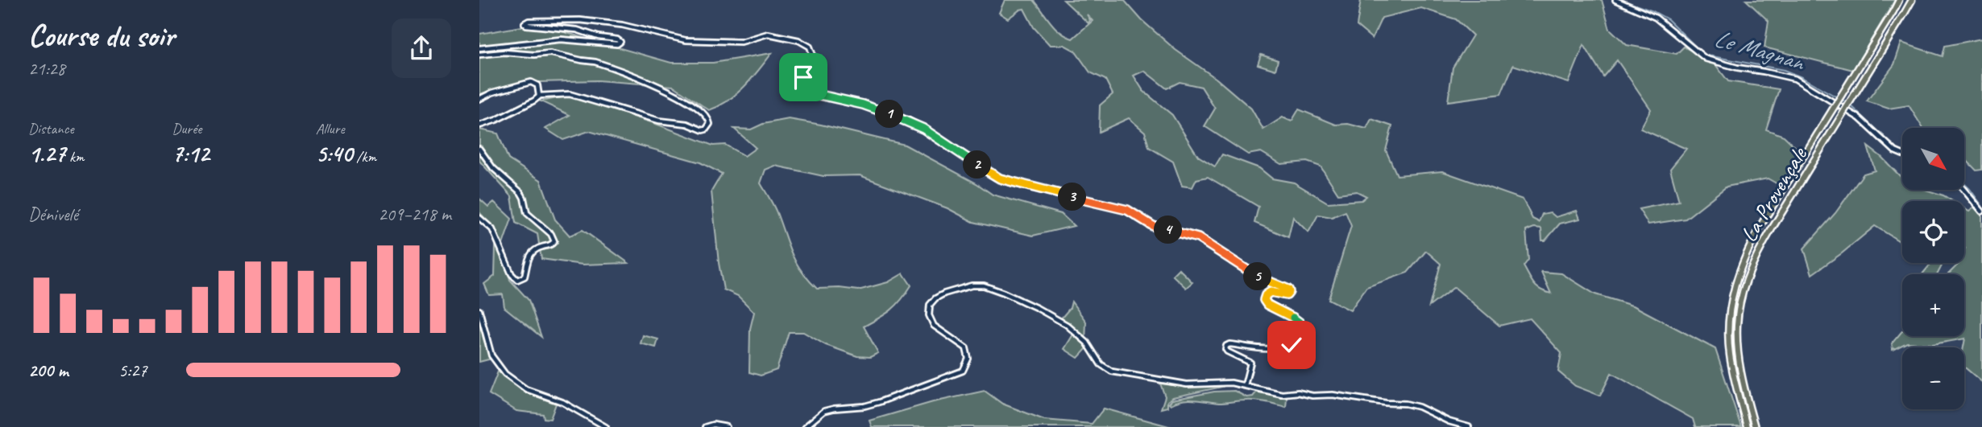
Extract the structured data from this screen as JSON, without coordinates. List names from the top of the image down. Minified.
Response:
{"streets":{"highway":["La Provençale"]},"water":["Le Magnan"],"north":"bottom right","page":{"heading":["Course du soir","21:28"],"stats":[["Distance","1.27 km"],["Durée","7:12"],["Allure","5:40 /km"]],"pins":["1","2","3","4","5"],"map_buttons":["+","−"],"chart":["Dénivelé","209–218 m"],"list":[{"name":"200 m","note":"5:27"}]}}
